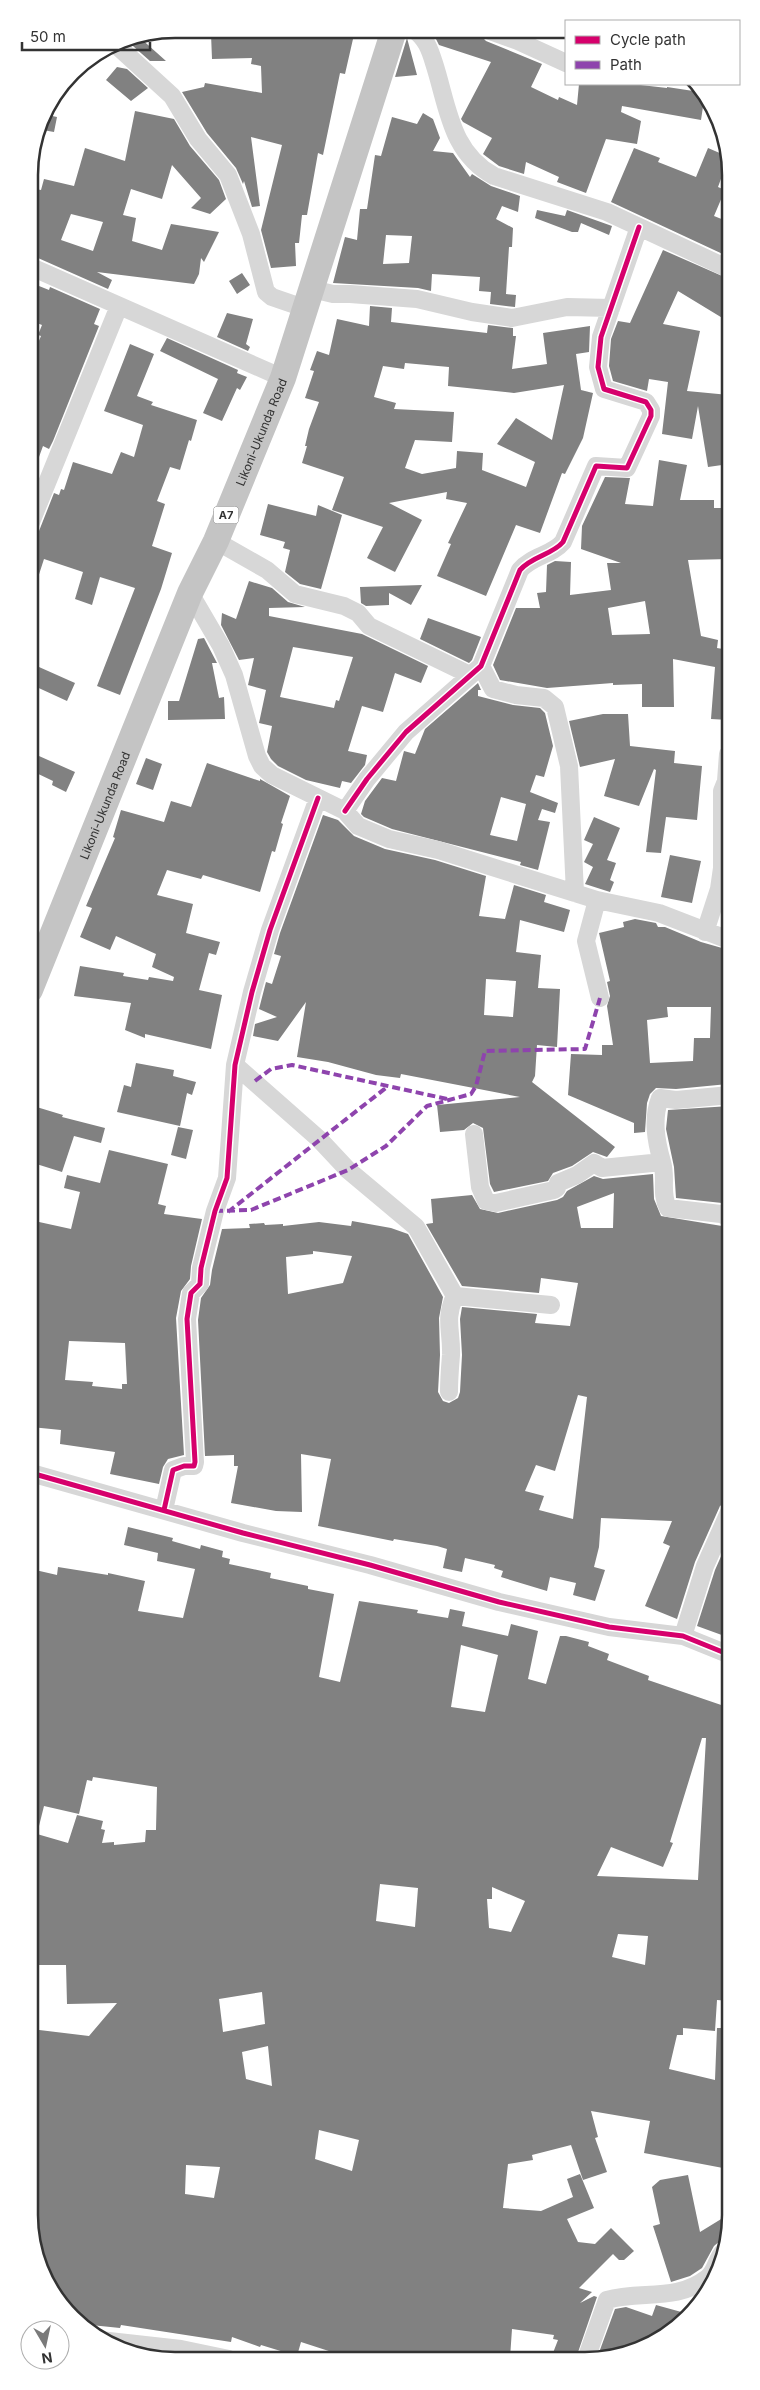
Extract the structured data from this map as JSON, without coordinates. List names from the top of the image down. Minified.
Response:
{"streets":{"highway":["Likoni-Ukunda Road","A7"]},"legend":["Cycle path","Path"],"scale_bar":"50 m","north":"bottom"}
